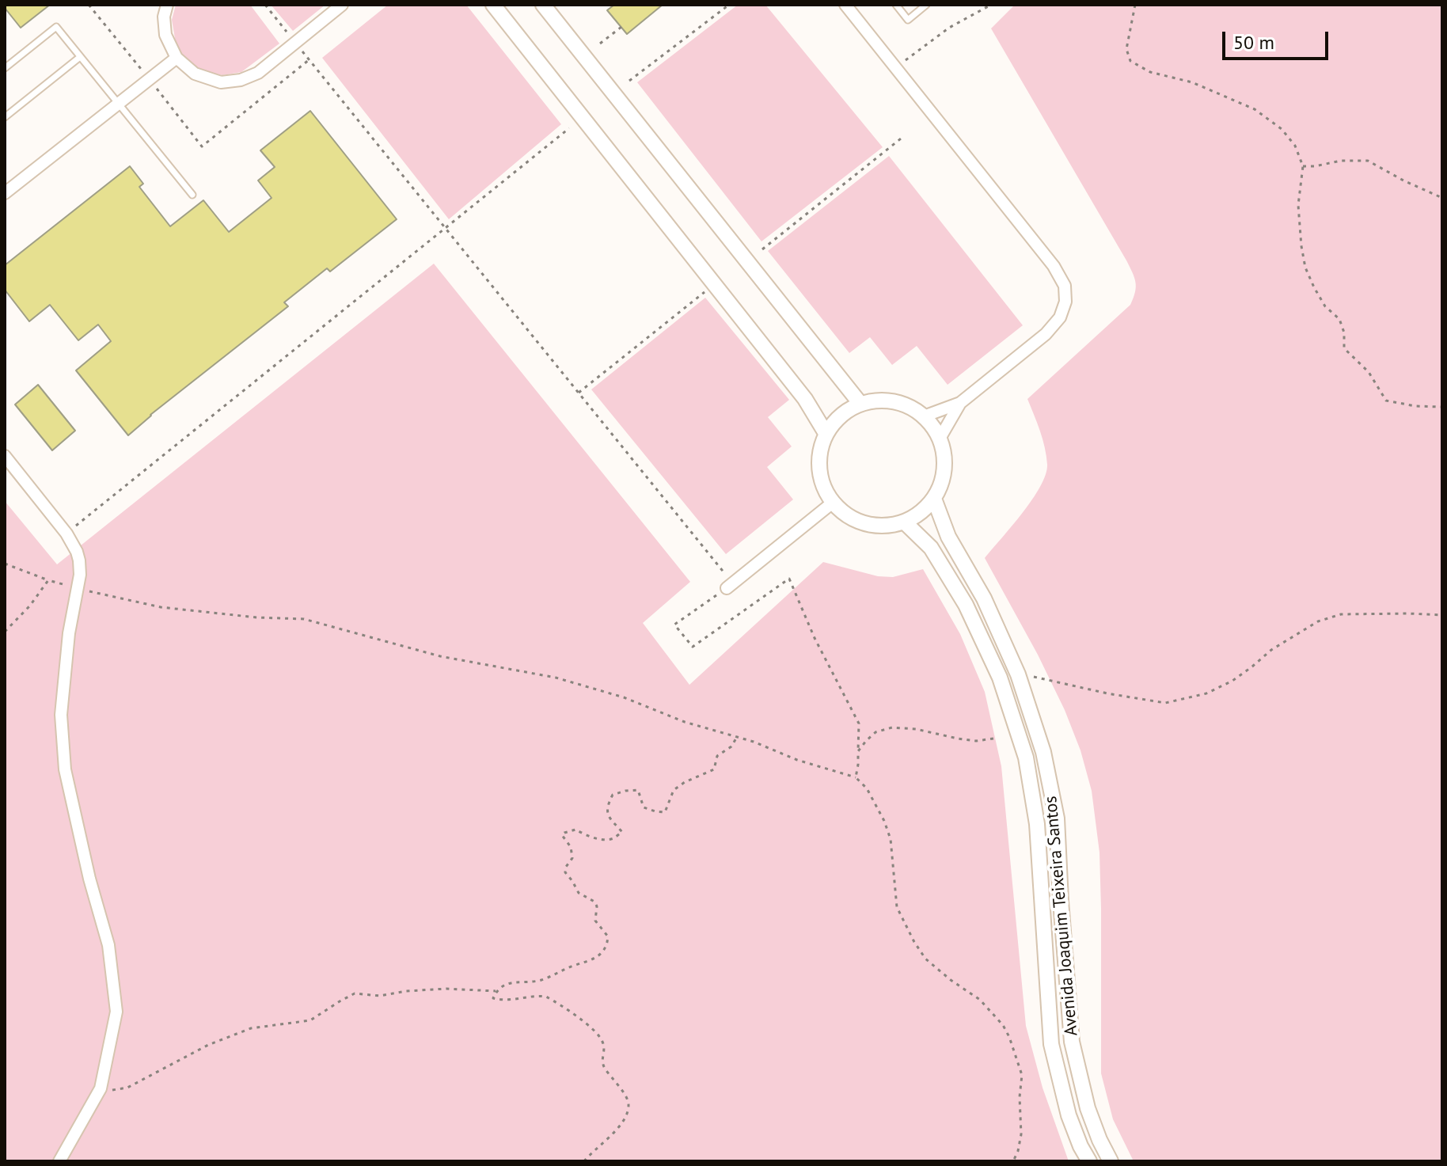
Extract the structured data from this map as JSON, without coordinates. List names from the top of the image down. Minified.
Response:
{"streets":{"street":["Avenida Joaquim Teixeira Santos"]},"scale_bar":"50 m"}
